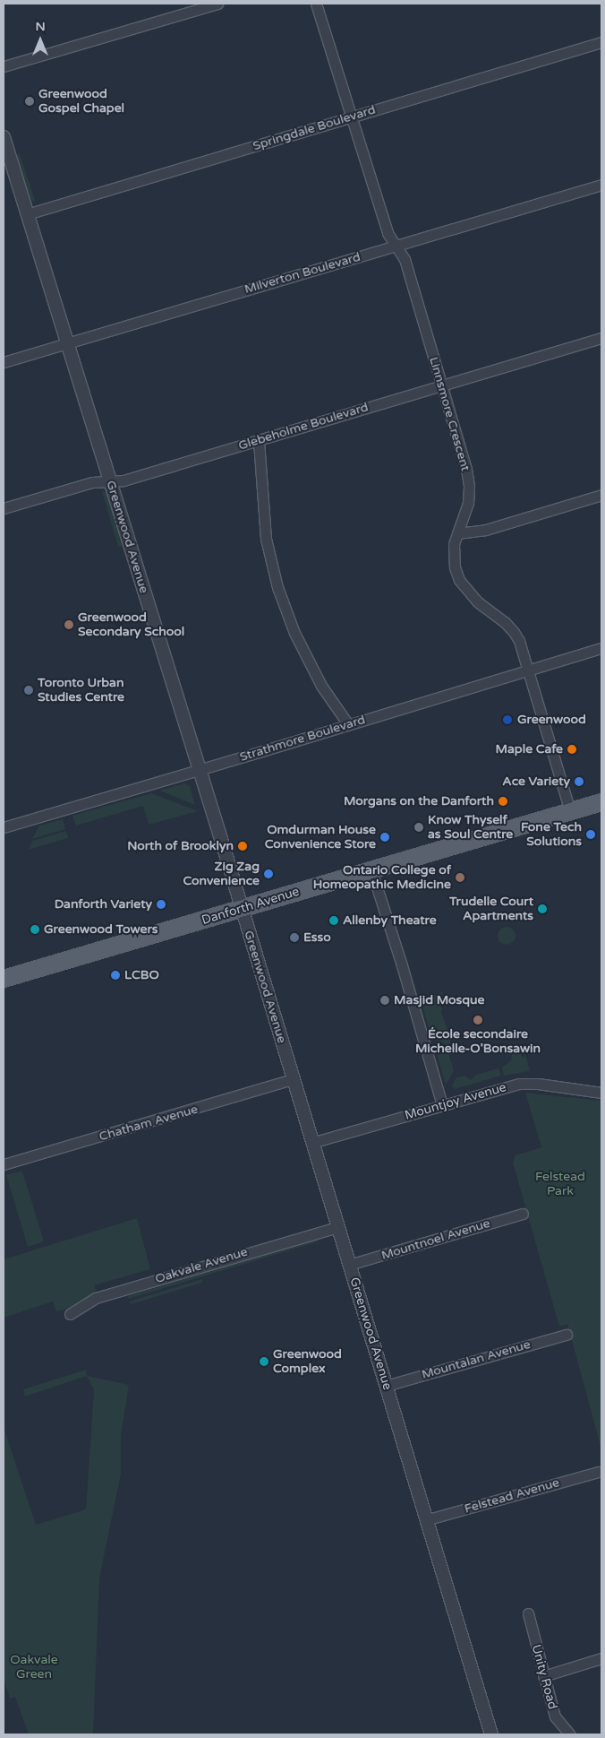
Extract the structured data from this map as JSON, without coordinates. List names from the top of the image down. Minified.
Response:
{"streets":{"main road":["Danforth Avenue"],"street":["Springdale Boulevard","Milverton Boulevard","Linnsmore Crescent","Glebeholme Boulevard","Greenwood Avenue","Strathmore Boulevard","Mountjoy Avenue","Chatham Avenue","Mountnoel Avenue","Oakvale Avenue","Mountalan Avenue","Felstead Avenue","Unity Road"]},"crossings":[["Springdale Boulevard","Linnsmore Crescent"],["Springdale Boulevard","Greenwood Avenue"],["Milverton Boulevard","Linnsmore Crescent"],["Milverton Boulevard","Greenwood Avenue"],["Linnsmore Crescent","Glebeholme Boulevard"],["Linnsmore Crescent","Strathmore Boulevard"],["Linnsmore Crescent","Danforth Avenue"],["Glebeholme Boulevard","Greenwood Avenue"],["Greenwood Avenue","Strathmore Boulevard"],["Greenwood Avenue","Danforth Avenue"],["Greenwood Avenue","Mountjoy Avenue"],["Greenwood Avenue","Chatham Avenue"],["Greenwood Avenue","Mountnoel Avenue"],["Greenwood Avenue","Oakvale Avenue"],["Greenwood Avenue","Mountalan Avenue"],["Greenwood Avenue","Felstead Avenue"]],"parks":["Felstead Park","Oakvale Green"],"places":["Greenwood Gospel Chapel","Greenwood Secondary School","Toronto Urban Studies Centre","Greenwood","Maple Cafe","Ace Variety","Morgans on the Danforth","Know Thyself as Soul Centre","Fone Tech Solutions","Omdurman House Convenience Store","North of Brooklyn","Zig Zag Convenience","Ontario College of Homeopathic Medicine","Danforth Variety","Trudelle Court Apartments","Allenby Theatre","Greenwood Towers","Esso","LCBO","Masjid Mosque","École secondaire Michelle-O'Bonsawin","Greenwood Complex"],"north":"top"}
